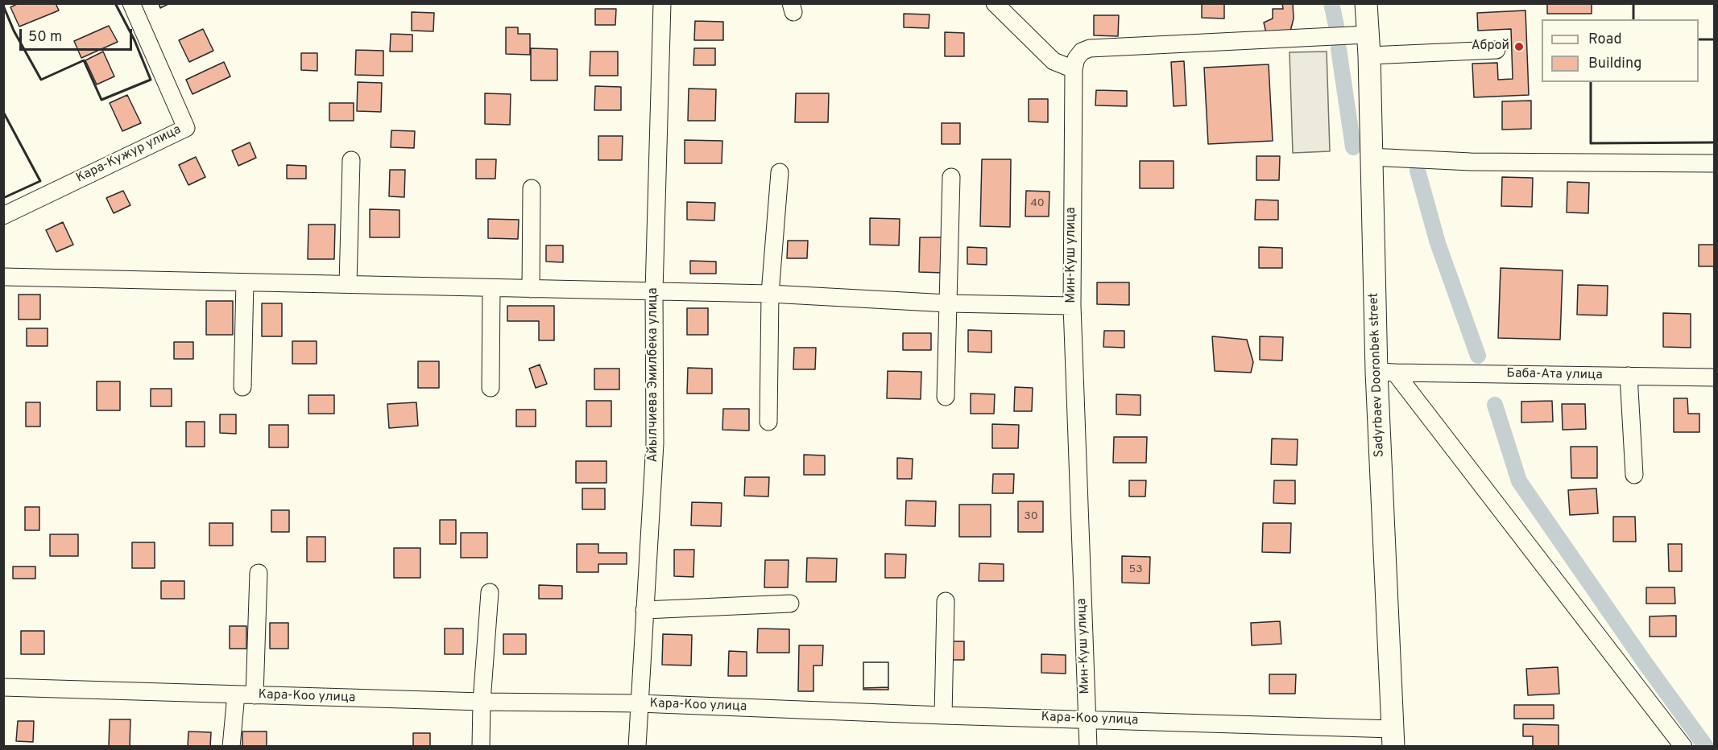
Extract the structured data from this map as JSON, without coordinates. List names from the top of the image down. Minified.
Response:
{"streets":{"main road":["Sadyrbaev Dooronbek street"],"street":["Кара-Кужур улица","Мин-Куш улица","Айылчиева Эмилбека улица","Баба-Ата улица","Кара-Коо улица"]},"crossings":[["Мин-Куш улица","Кара-Коо улица"],["Айылчиева Эмилбека улица","Кара-Коо улица"],["Sadyrbaev Dooronbek street","Баба-Ата улица"],["Sadyrbaev Dooronbek street","Кара-Коо улица"]],"places":["Аброй"],"house_numbers":["40","30","53"],"legend":["Road","Building"],"scale_bar":"50 m"}
